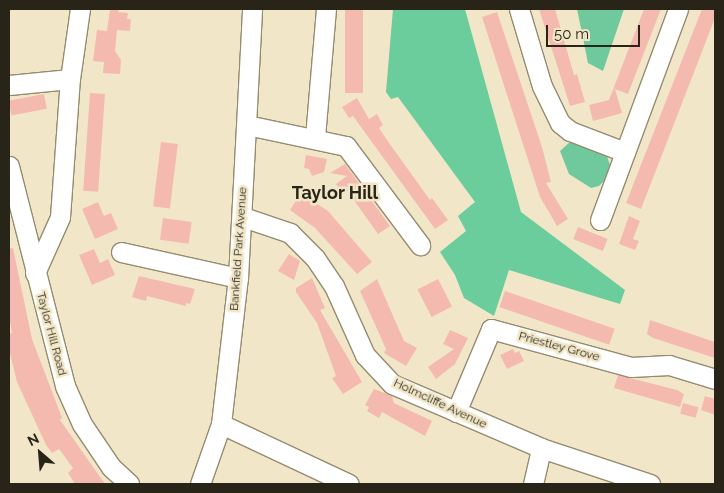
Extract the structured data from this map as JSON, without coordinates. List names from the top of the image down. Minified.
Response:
{"streets":{"street":["Bankfield Park Avenue","Taylor Hill Road","Priestley Grove","Holmcliffe Avenue"]},"crossings":[["Bankfield Park Avenue","Holmcliffe Avenue"],["Priestley Grove","Holmcliffe Avenue"]],"districts":["Taylor Hill"],"scale_bar":"50 m","north":"top left"}
